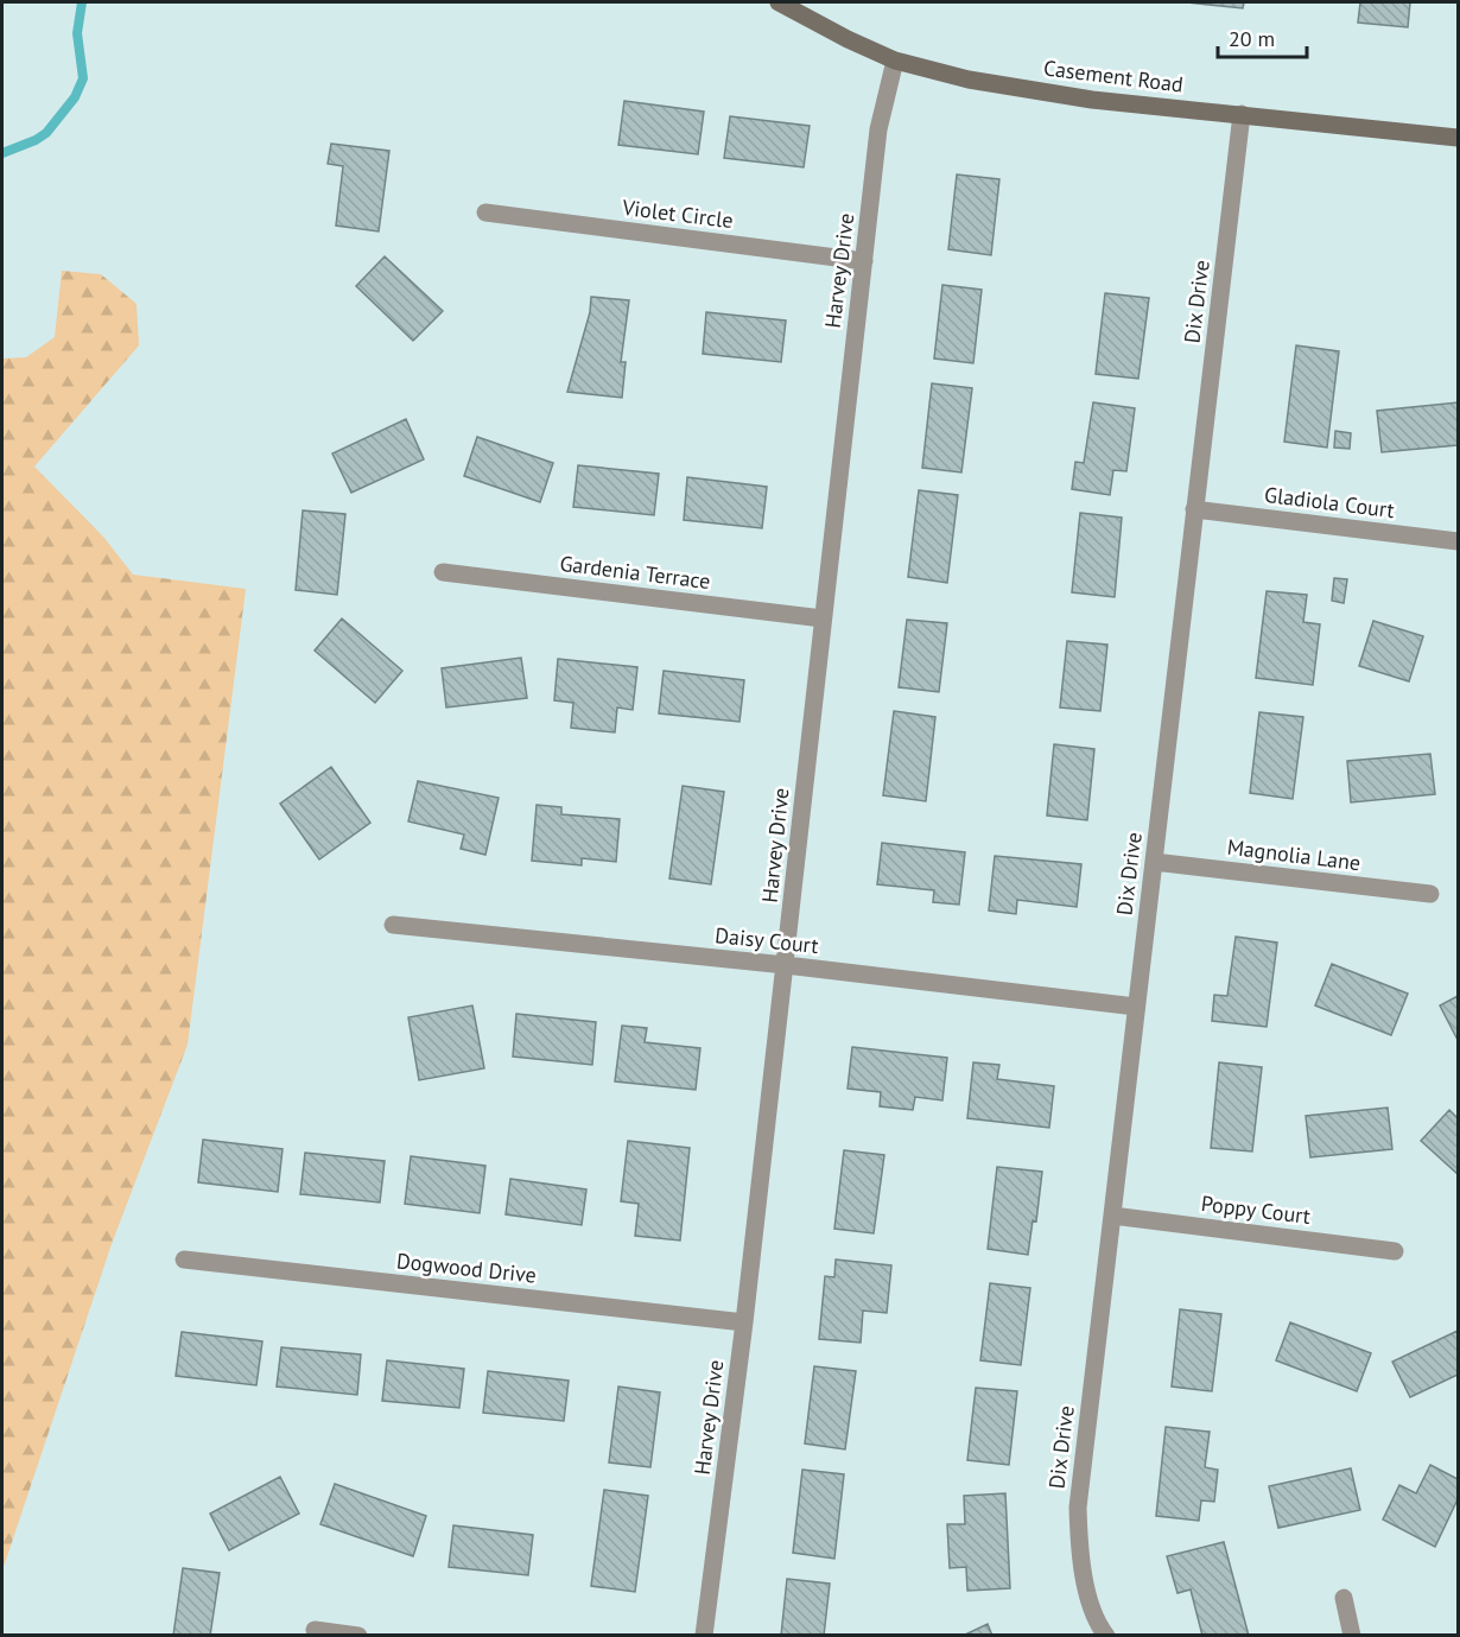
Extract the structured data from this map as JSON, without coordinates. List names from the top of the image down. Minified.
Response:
{"streets":{"street":["Casement Road","Violet Circle","Harvey Drive","Dix Drive","Gladiola Court","Gardenia Terrace","Magnolia Lane","Daisy Court","Poppy Court","Dogwood Drive"]},"crossings":[["Casement Road","Harvey Drive"],["Casement Road","Dix Drive"],["Violet Circle","Harvey Drive"],["Harvey Drive","Gardenia Terrace"],["Harvey Drive","Daisy Court"],["Harvey Drive","Dogwood Drive"],["Dix Drive","Gladiola Court"],["Dix Drive","Magnolia Lane"],["Dix Drive","Daisy Court"],["Dix Drive","Poppy Court"]],"scale_bar":"20 m"}
